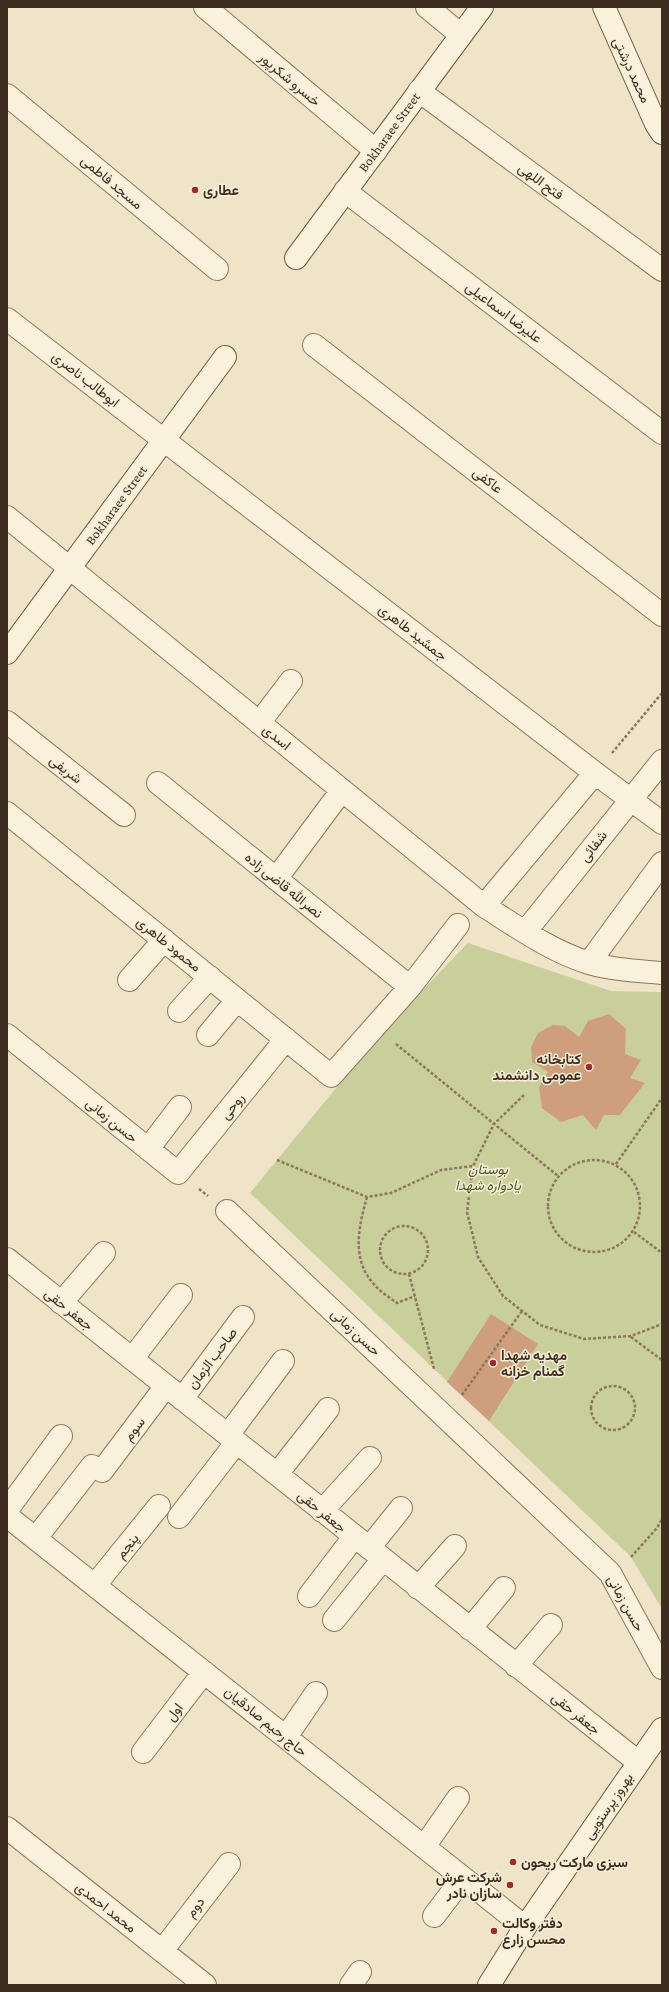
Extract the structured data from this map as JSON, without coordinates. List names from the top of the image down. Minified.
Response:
{"streets":{"street":["محمد درشتی","خسرو شکرپور","Bokharaee Street","فتح اللهی","مسجد فاطمی","علیرضا اسماعیلی","ابوطالب ناصری","عاکفی","جمشید طاهری","اسدی","شریفی","شفائی","نصرالله قاضی زاده","محمود طاهری","روحی","حسن زمانی","جعفر حقی","صاحب الزمان","سوم","پنجم","اول","حاج رحیم صادقیان","بهروز پرستویی","محمد احمدی","دوم"]},"crossings":[["خسرو شکرپور","Bokharaee Street"],["Bokharaee Street","فتح اللهی"],["Bokharaee Street","علیرضا اسماعیلی"],["Bokharaee Street","ابوطالب ناصری"],["Bokharaee Street","جمشید طاهری"],["Bokharaee Street","اسدی"],["ابوطالب ناصری","جمشید طاهری"],["جمشید طاهری","شفائی"],["اسدی","شفائی"],["نصرالله قاضی زاده","محمود طاهری"],["محمود طاهری","روحی"],["روحی","حسن زمانی"],["جعفر حقی","صاحب الزمان"],["جعفر حقی","سوم"],["جعفر حقی","بهروز پرستویی"],["صاحب الزمان","سوم"],["سوم","حاج رحیم صادقیان"],["پنجم","حاج رحیم صادقیان"],["اول","حاج رحیم صادقیان"],["حاج رحیم صادقیان","بهروز پرستویی"],["محمد احمدی","دوم"]],"parks":["بوستان یادواره شهدا"],"places":["عطاری","کتابخانه عمومی دانشمند","مهدیه شهدا گمنام خزانه","سبزی مارکت ریحون","شرکت عرش سازان نادر","دفتر وکالت محسن زارع"]}
